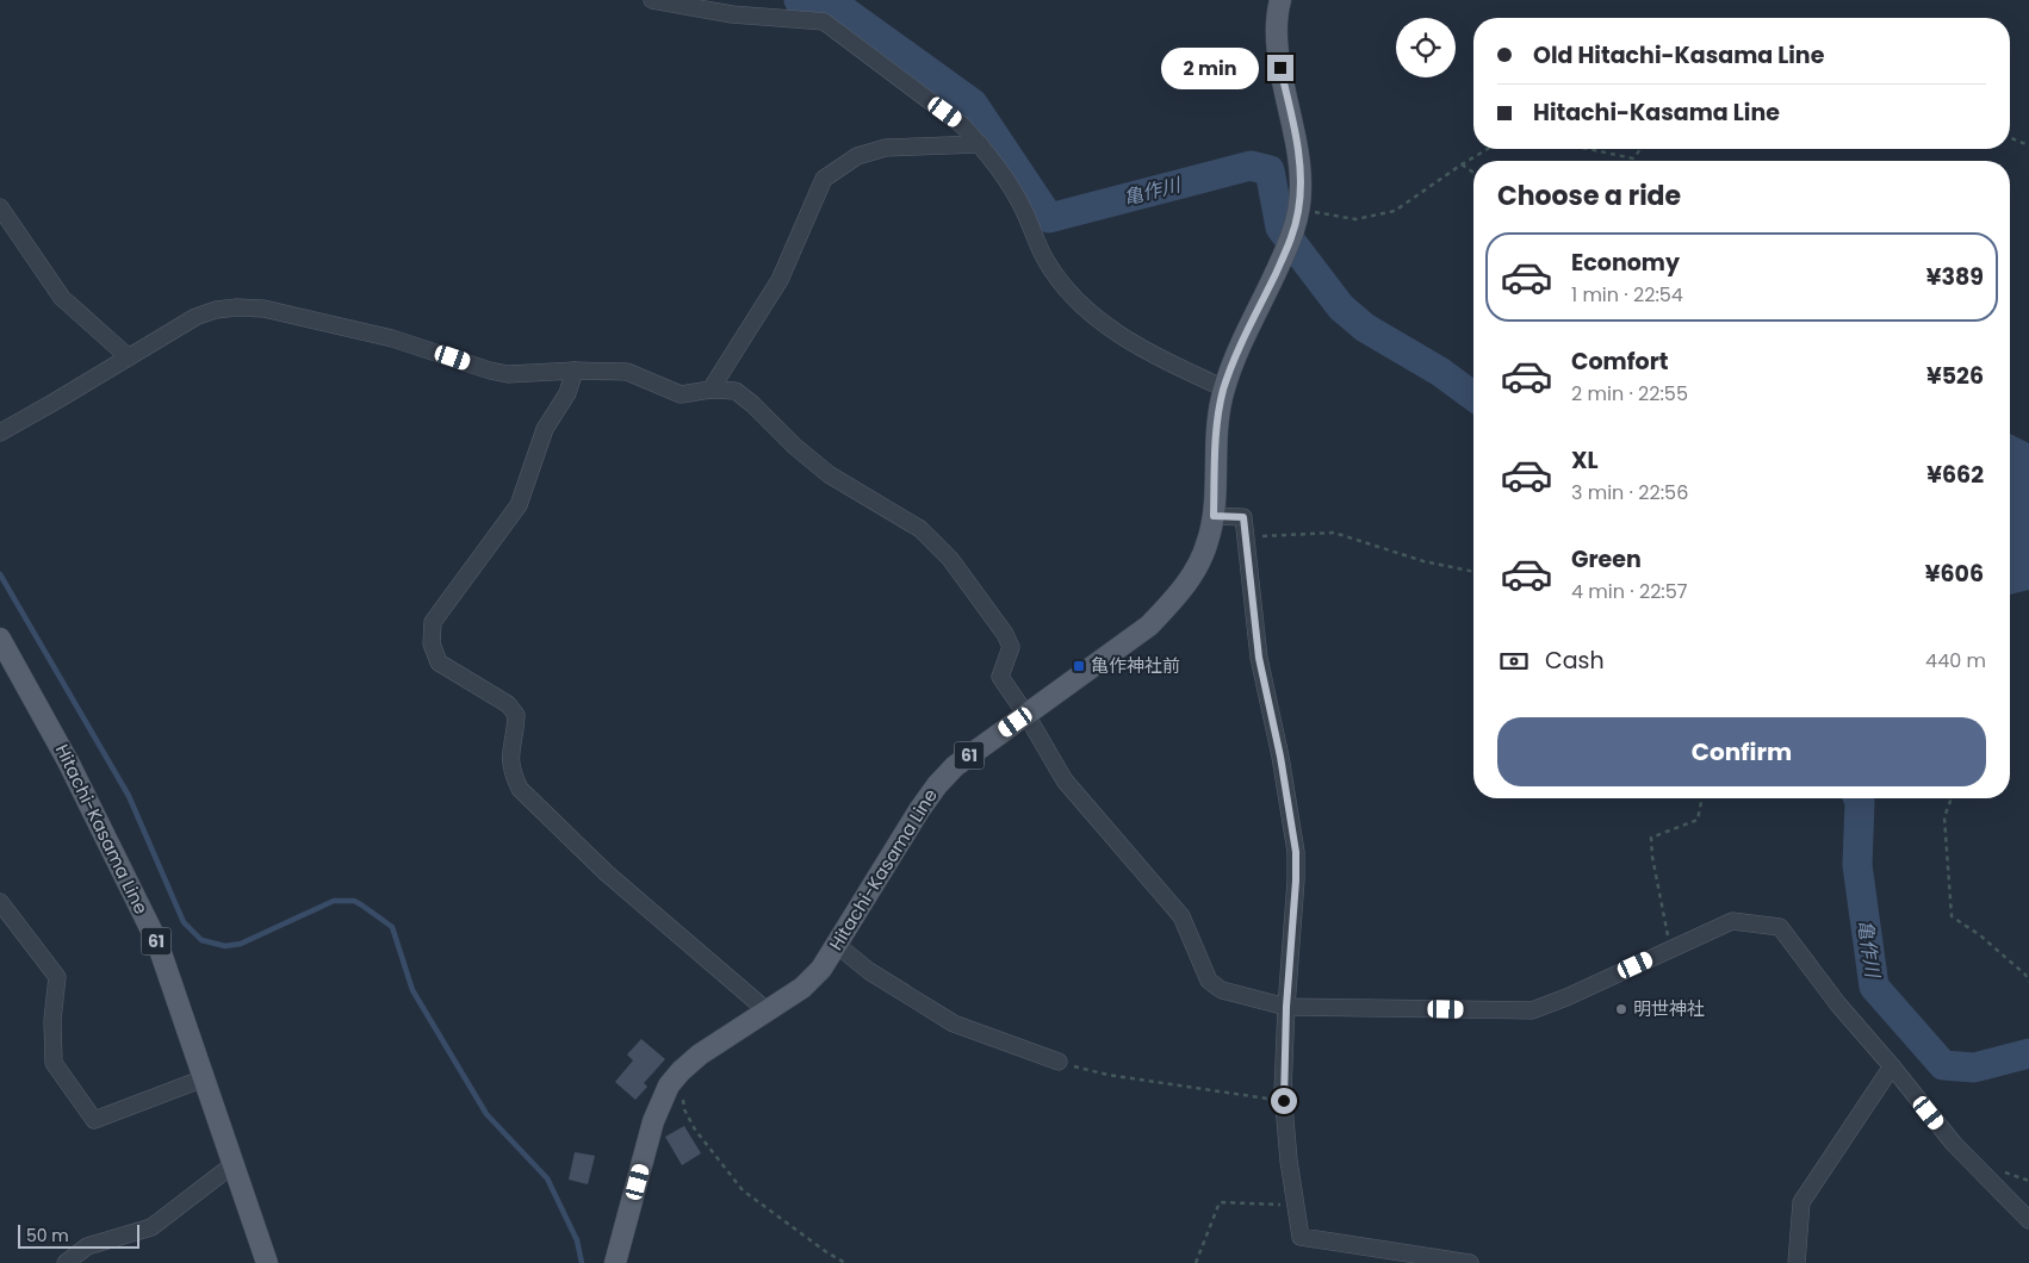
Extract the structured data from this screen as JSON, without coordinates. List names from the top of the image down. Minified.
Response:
{"streets":{"main road":["61","Hitachi-Kasama Line"]},"water":["亀作川"],"places":{"transit":["亀作神社前"],"other":["明世神社"]},"scale_bar":"50 m","page":{"banner":["Old Hitachi-Kasama Line","Hitachi-Kasama Line"],"bubble":"2 min","heading":"Choose a ride","list":[{"name":"Economy","note":"1 min · 22:54","value":"¥389"},{"name":"Comfort","note":"2 min · 22:55","value":"¥526"},{"name":"XL","note":"3 min · 22:56","value":"¥662"},{"name":"Green","note":"4 min · 22:57","value":"¥606"}],"pay":["Cash","440 m"],"buttons":"Confirm","scale":"50 m"}}
